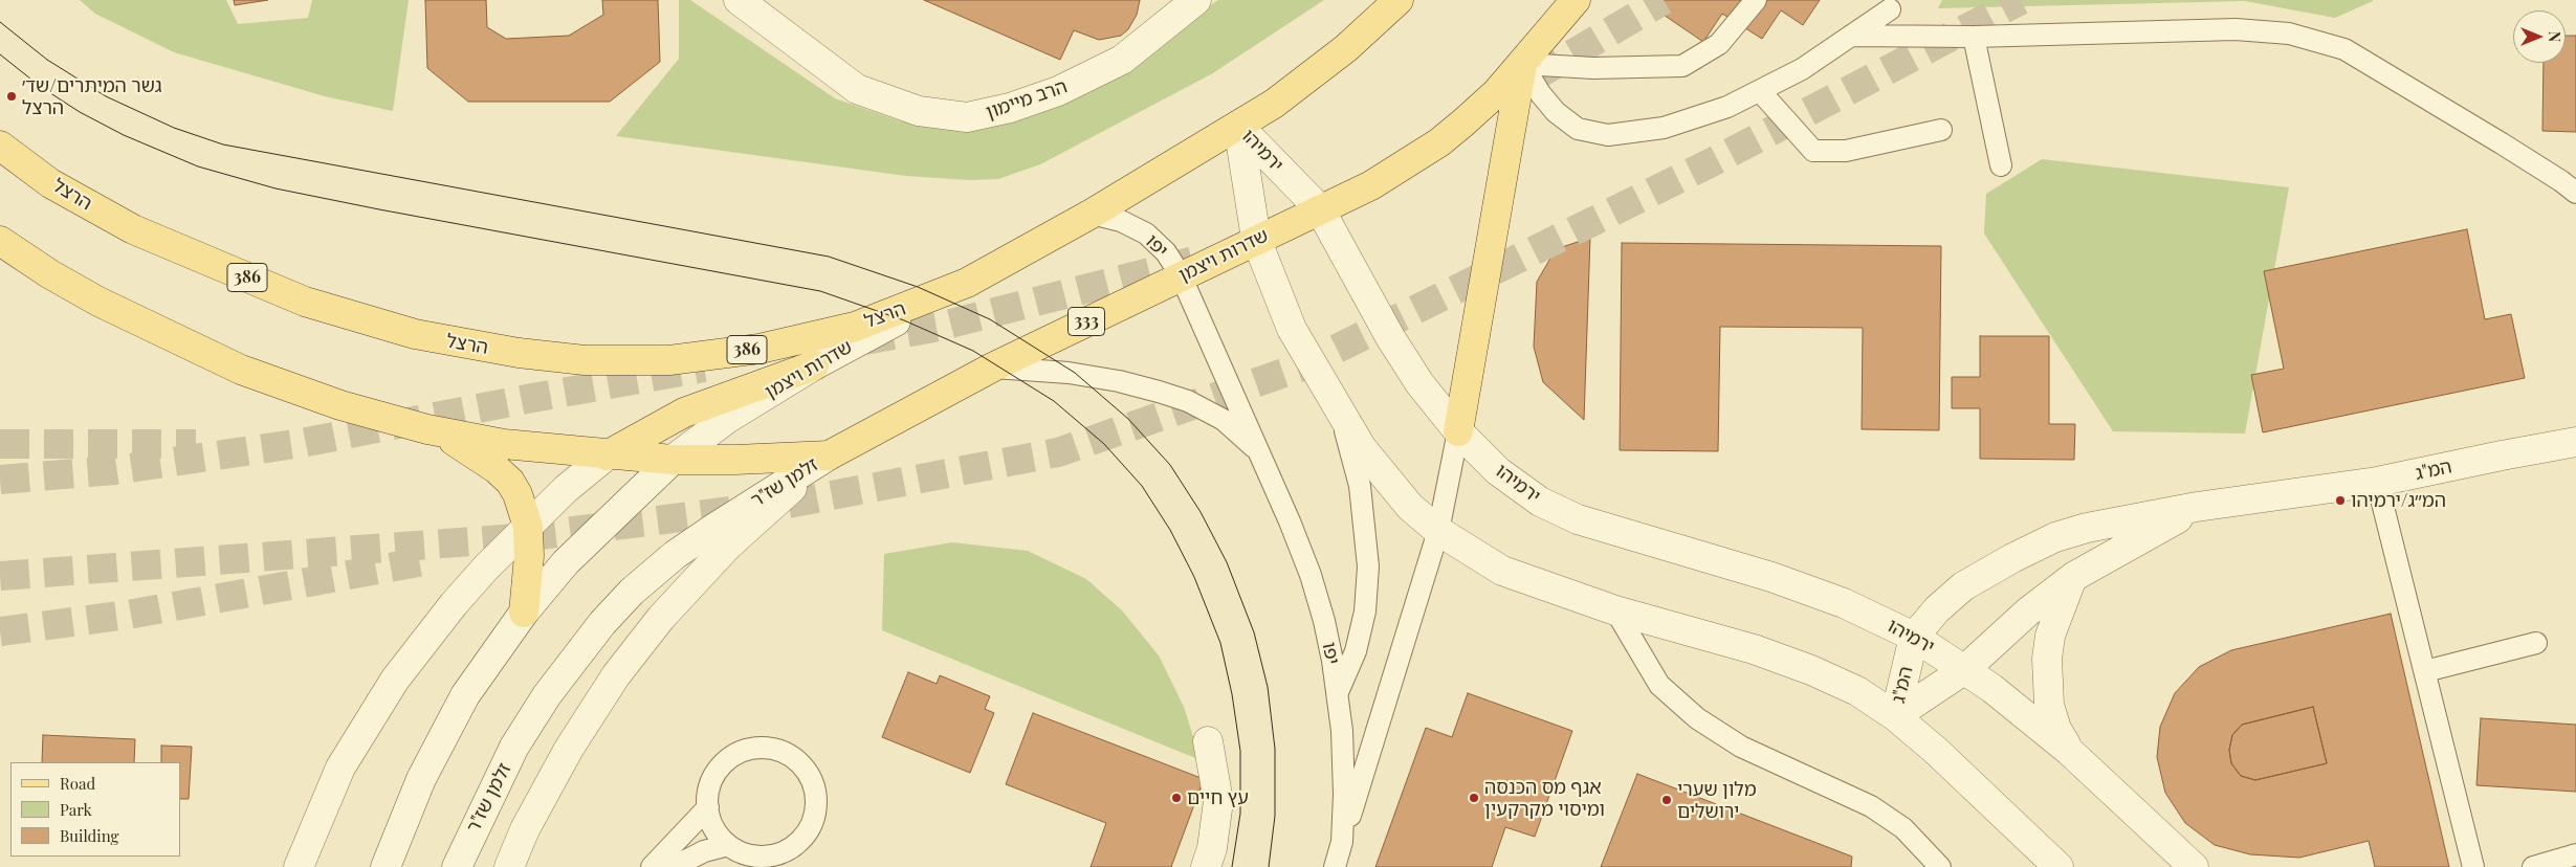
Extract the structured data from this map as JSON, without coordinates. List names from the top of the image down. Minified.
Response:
{"streets":{"main road":["הרצל","שדרות ויצמן","386","333"],"street":["הרב מיימון","ירמיהו","המ\"ג","זלמן שז\"ר"],"lane":["יפו"]},"crossings":[["ירמיהו","שדרות ויצמן"],["ירמיהו","המ\"ג"],["הרצל","שדרות ויצמן"],["יפו","שדרות ויצמן"],["שדרות ויצמן","זלמן שז\"ר"]],"places":["גשר המיתרים/שד׳ הרצל","המ״ג/ירמיהו","עץ חיים","אגף מס הכנסה ומיסוי מקרקעין","מלון שערי ירושלים"],"legend":["Road","Park","Building"],"north":"right"}
